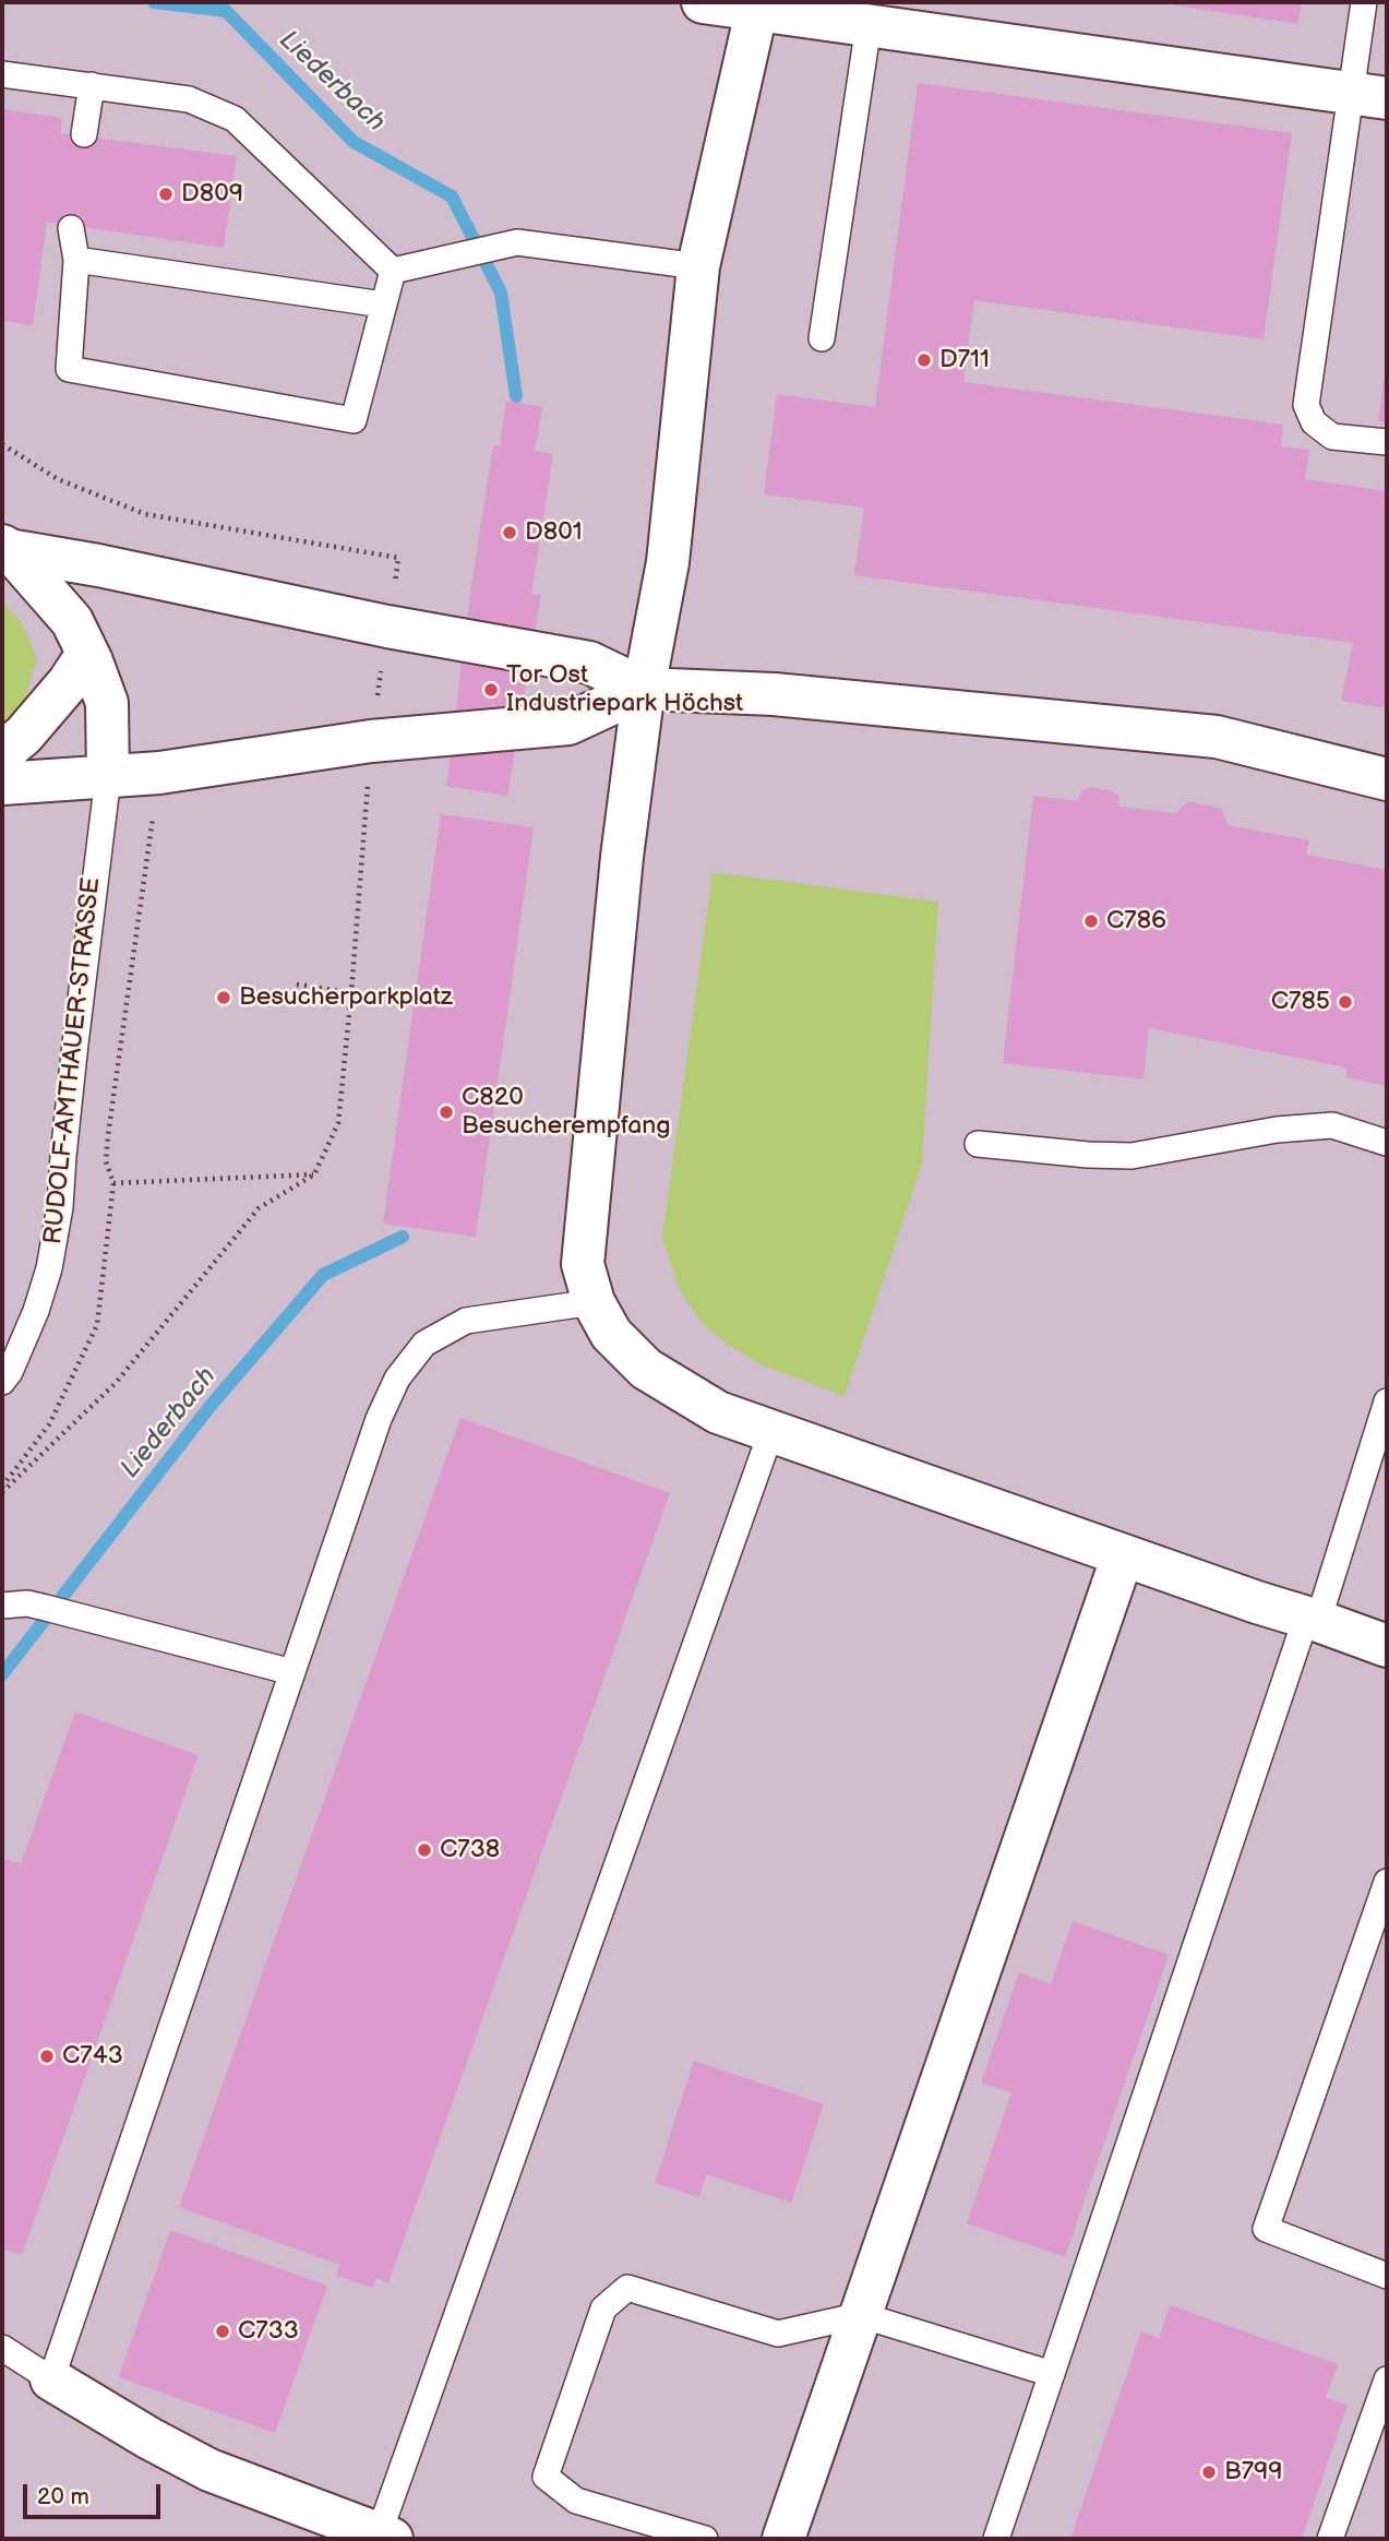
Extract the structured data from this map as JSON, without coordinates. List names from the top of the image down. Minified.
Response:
{"streets":{"lane":["RUDOLF-AMTHAUER-STRASSE"]},"water":["Liederbach"],"places":["D809","D711","D801","Tor Ost Industriepark Höchst","C786","Besucherparkplatz","C785","C820 Besucherempfang","C738","C743","C733","B799"],"scale_bar":"20 m"}
